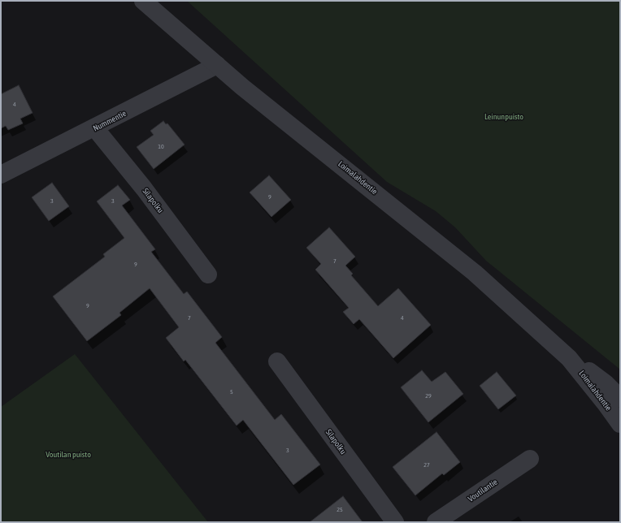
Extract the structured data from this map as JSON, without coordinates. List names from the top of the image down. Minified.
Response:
{"streets":{"street":["Nummentie","Loimalahdentie","Silapolku","Voutilantie"]},"crossings":[["Nummentie","Loimalahdentie"],["Nummentie","Silapolku"]],"parks":["Leinunpuisto","Voutilan puisto"],"house_numbers":["4","10","9","3","3","7","9","9","7","4","5","29","3","27","25"]}
